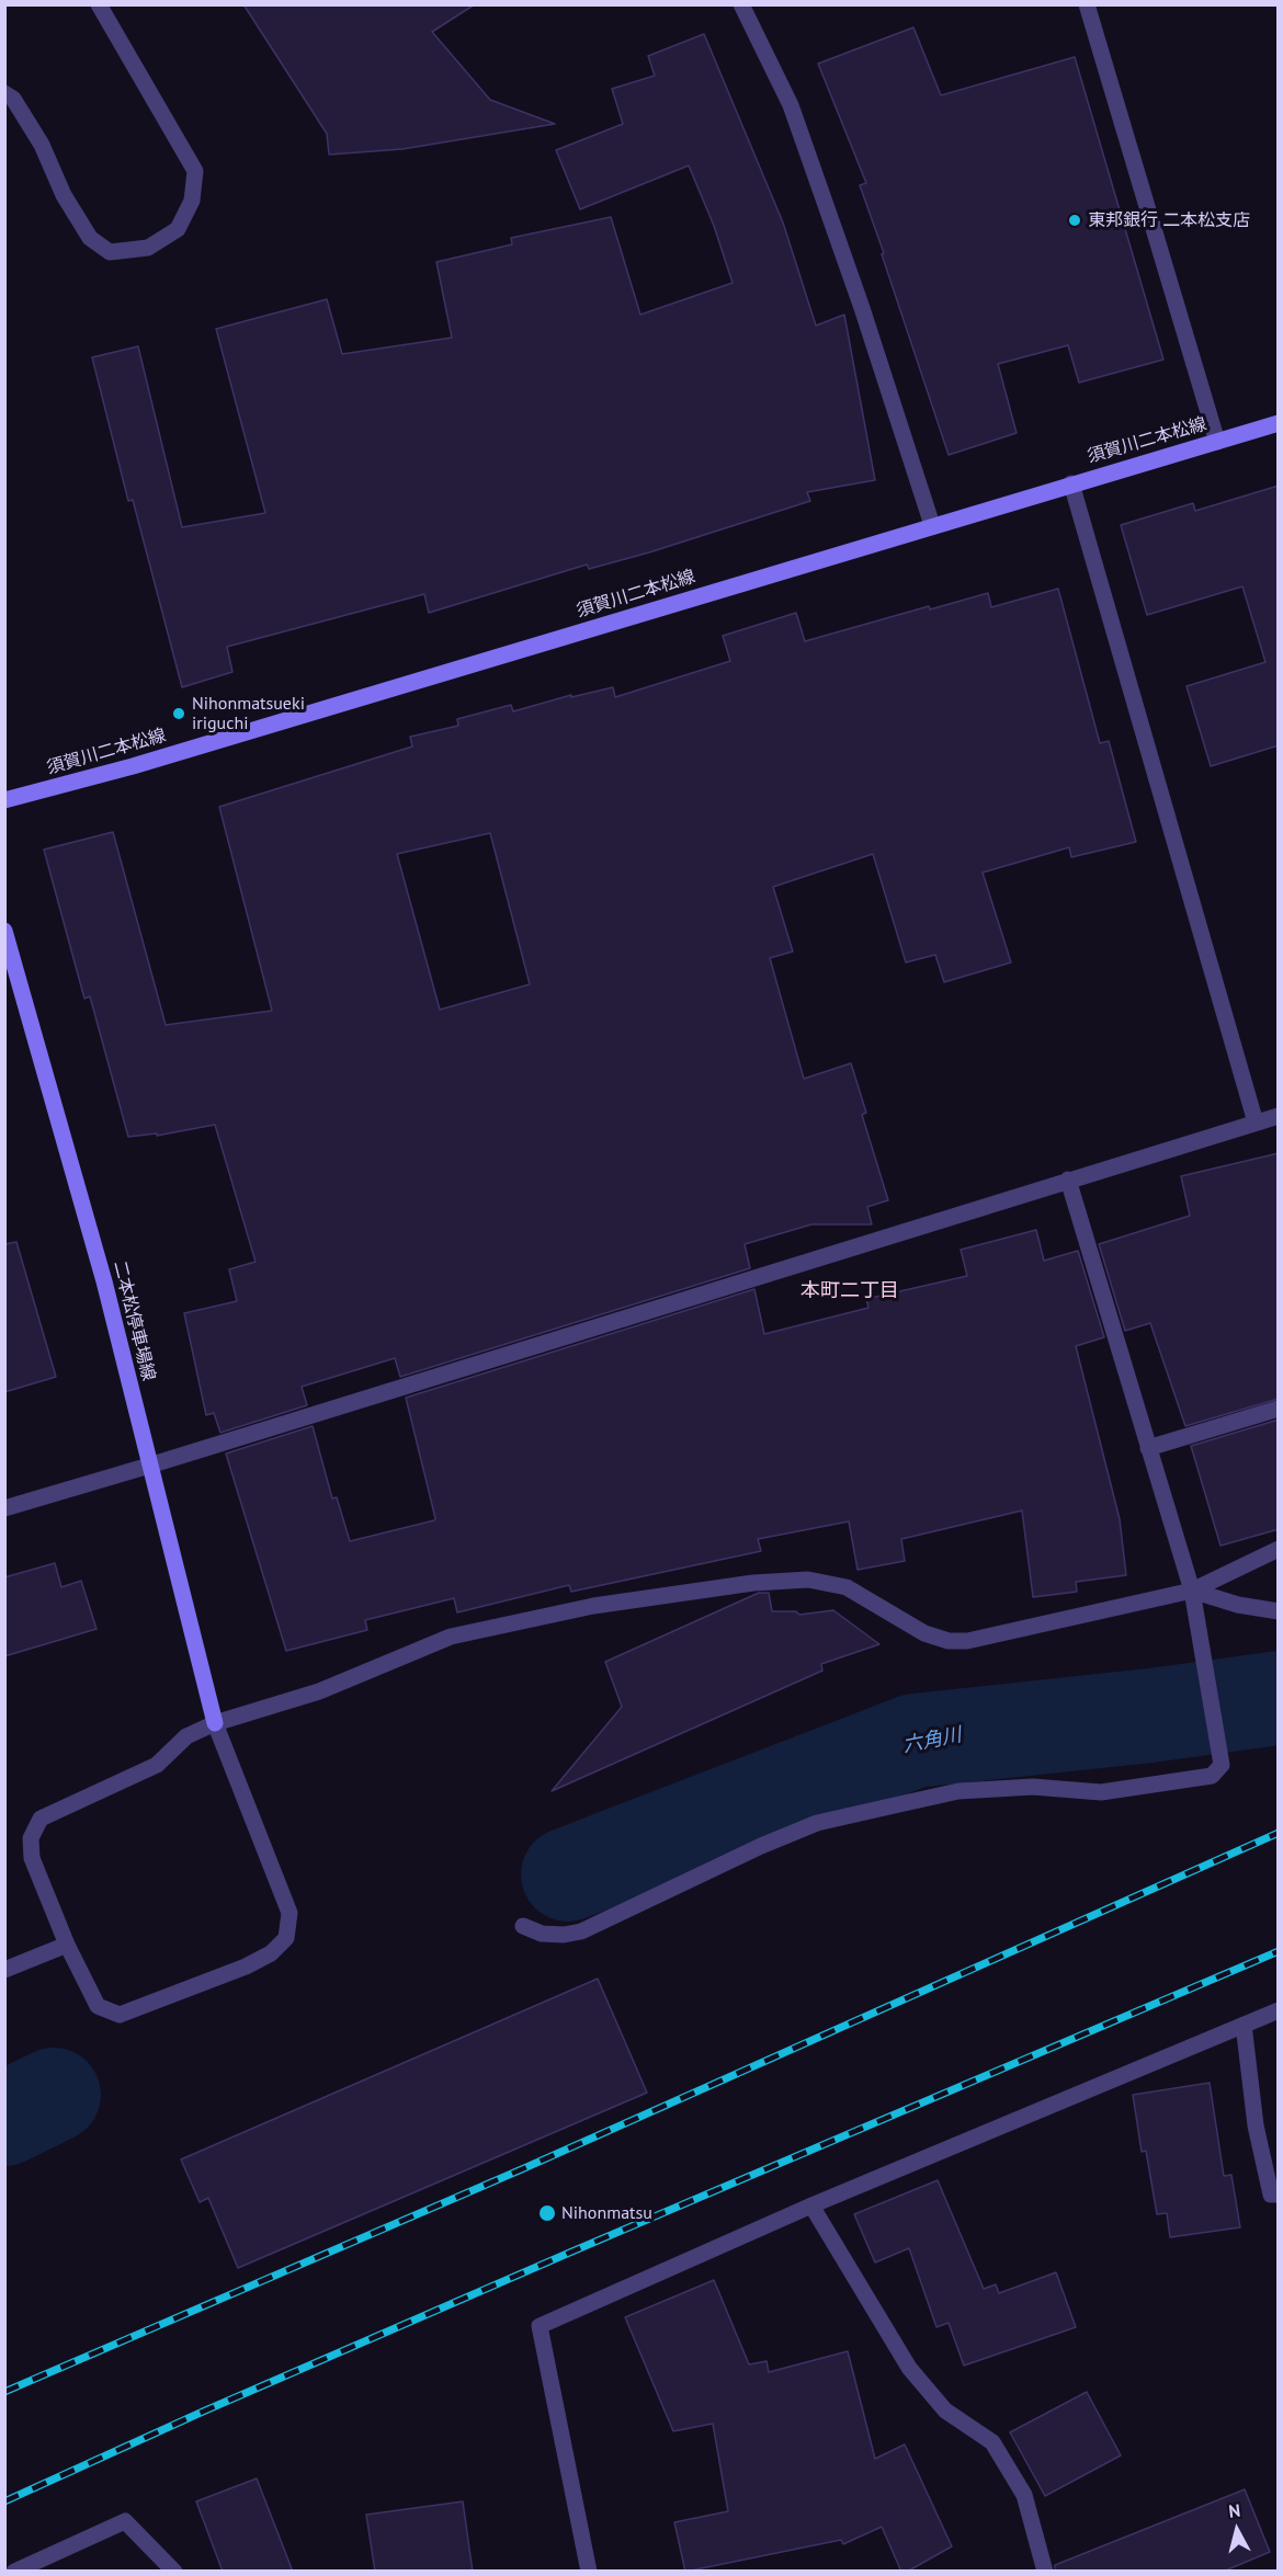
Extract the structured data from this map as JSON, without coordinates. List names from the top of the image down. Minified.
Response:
{"streets":{"main road":["須賀川二本松線","二本松停車場線"]},"districts":["本町二丁目"],"water":["六角川"],"places":["東邦銀行 二本松支店","Nihonmatsueki iriguchi","Nihonmatsu"],"north":"top"}
